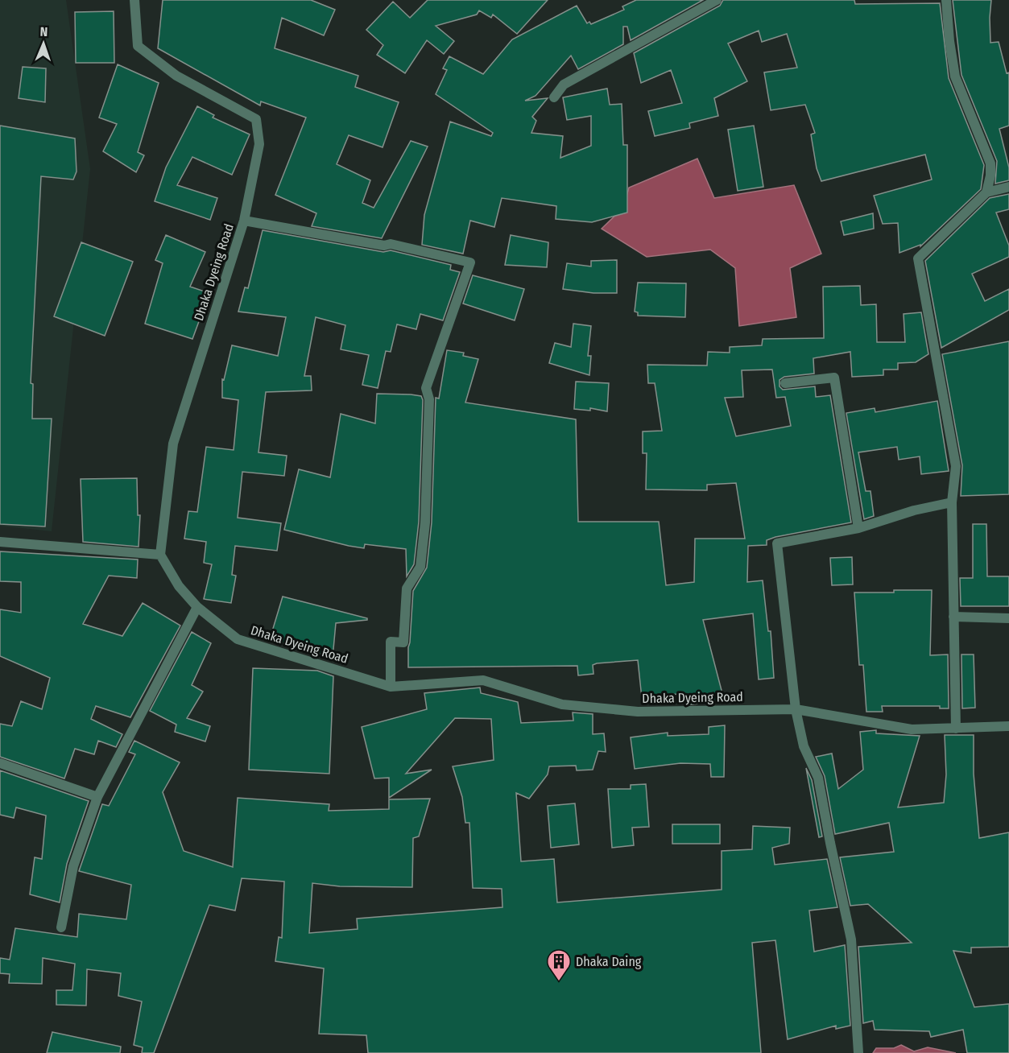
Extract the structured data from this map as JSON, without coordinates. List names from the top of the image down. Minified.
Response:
{"streets":{"street":["Dhaka Dyeing Road"]},"places":{"building":["Dhaka Daing"]},"north":"top"}
